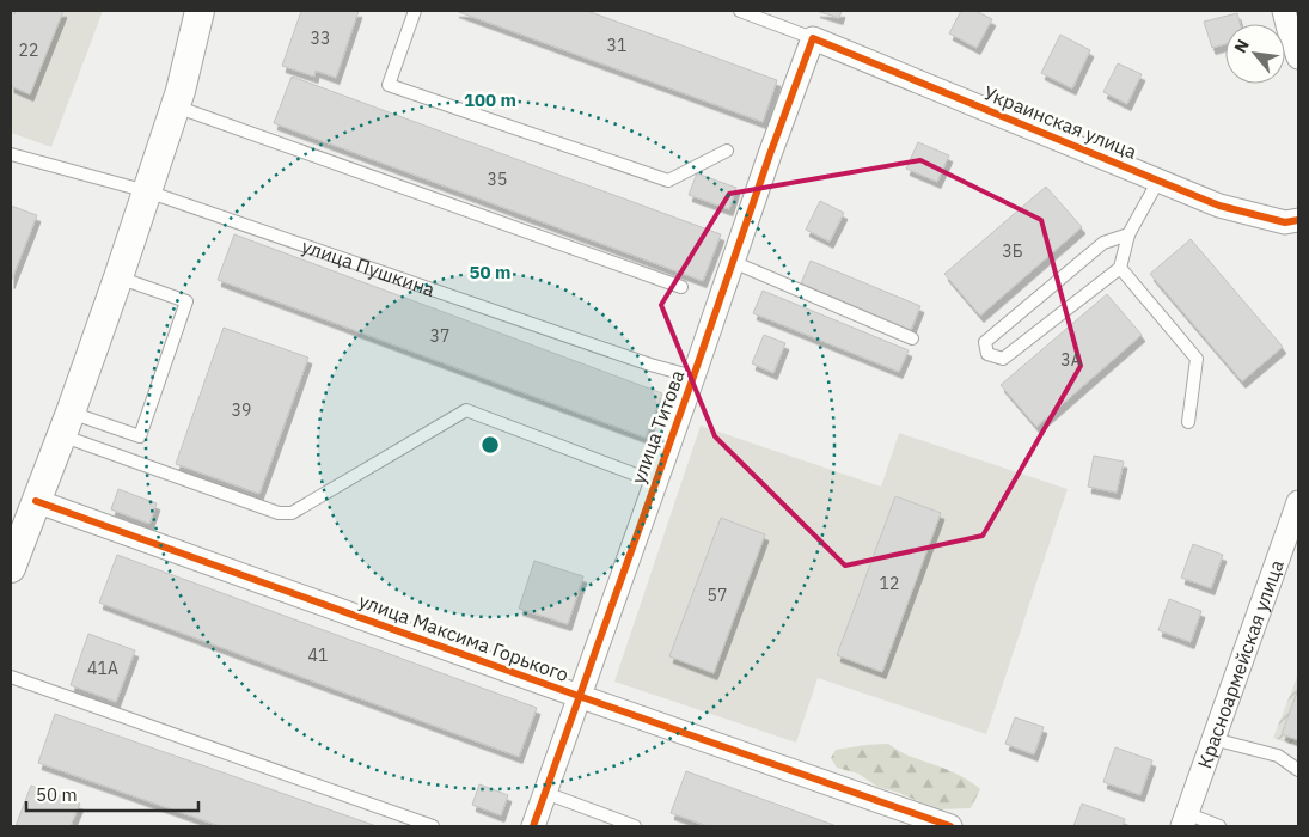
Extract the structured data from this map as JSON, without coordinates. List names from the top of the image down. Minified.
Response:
{"streets":{"street":["Украинская улица","улица Титова","улица Максима Горького","Красноармейская улица"],"lane":["улица Пушкина"]},"crossings":[["Украинская улица","улица Титова"],["улица Пушкина","улица Титова"],["улица Титова","улица Максима Горького"]],"house_numbers":["33","31","22","35","3Б","37","3А","39","12","57","41","41А"],"scale_bar":"50 m","north":"top left","rings":["100 m","50 m"]}
